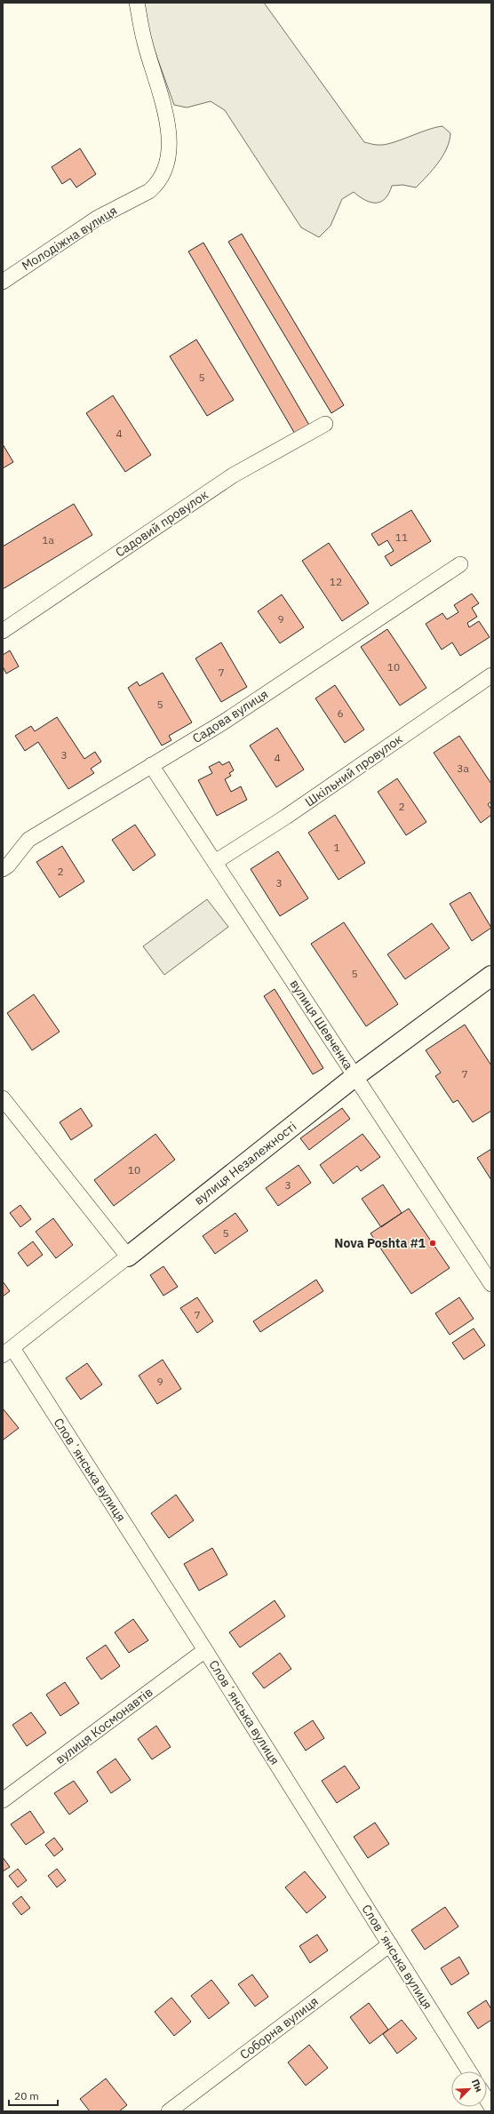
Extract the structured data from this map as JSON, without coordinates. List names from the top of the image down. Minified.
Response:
{"streets":{"street":["Молодіжна вулиця","Садовий провулок","Садова вулиця","Шкільний провулок","вулиця Шевченка","вулиця Незалежності","Словʼянська вулиця","вулиця Космонавтів","Соборна вулиця"]},"crossings":[["Садова вулиця","вулиця Шевченка"],["Шкільний провулок","вулиця Шевченка"],["вулиця Шевченка","вулиця Незалежності"],["вулиця Незалежності","Словʼянська вулиця"],["Словʼянська вулиця","вулиця Космонавтів"],["Словʼянська вулиця","Соборна вулиця"]],"places":["Nova Poshta #1"],"house_numbers":["5","4","11","1а","12","9","10","7","5","6","3","4","3а","2","1","2","3","5","7","10","3","5","7","9"],"scale_bar":"20 m","north":"top right"}
